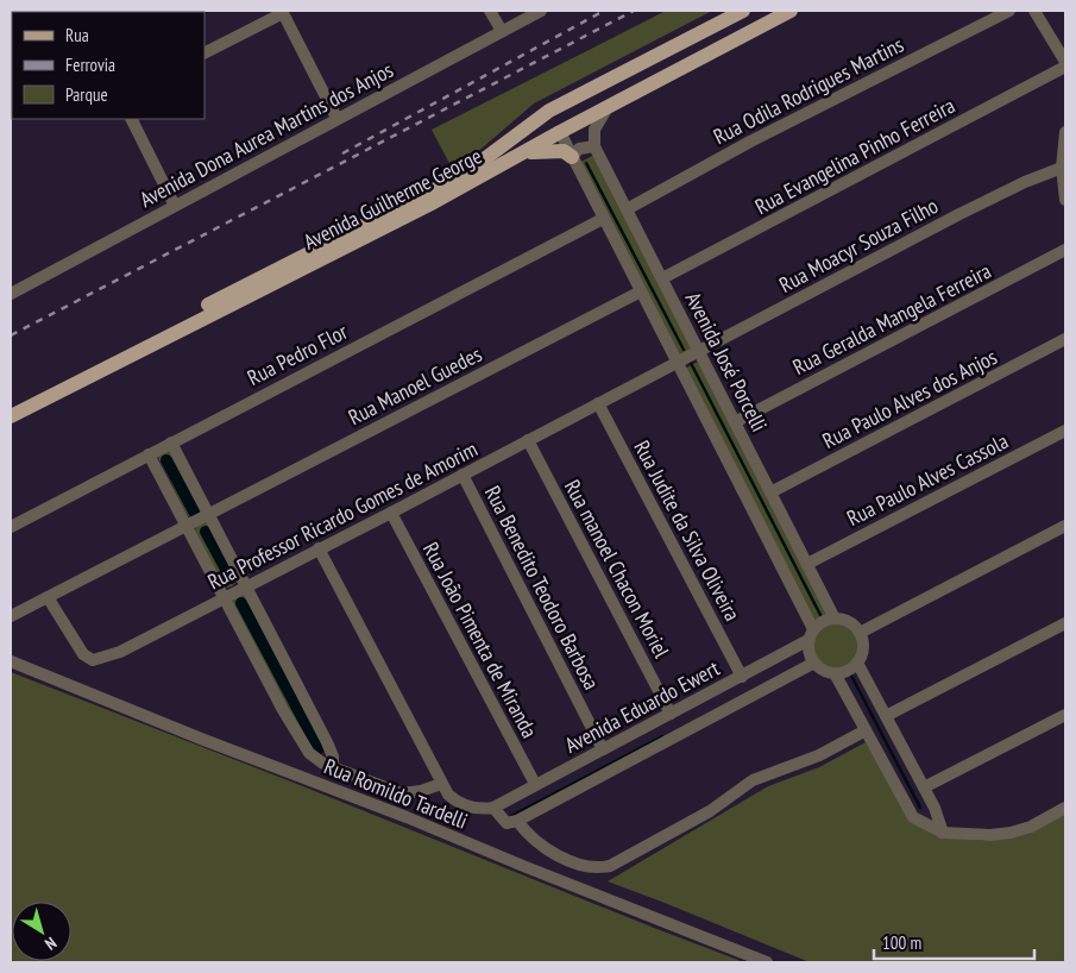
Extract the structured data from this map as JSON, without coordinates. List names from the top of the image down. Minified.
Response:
{"streets":{"main road":["Avenida Guilherme George"],"street":["Rua Odila Rodrigues Martins","Avenida Dona Aurea Martins dos Anjos","Rua Evangelina Pinho Ferreira","Rua Moacyr Souza Filho","Rua Geralda Mangela Ferreira","Rua Pedro Flor","Avenida José Porcelli","Rua Manoel Guedes","Rua Paulo Alves dos Anjos","Rua Paulo Alves Cassola","Rua Professor Ricardo Gomes de Amorim","Rua Judite da Silva Oliveira","Rua manoel Chacon Moriel","Rua Benedito Teodoro Barbosa","Rua João Pimenta de Miranda","Avenida Eduardo Ewert","Rua Romildo Tardelli"]},"crossings":[["Rua Odila Rodrigues Martins","Avenida José Porcelli"],["Rua Evangelina Pinho Ferreira","Avenida José Porcelli"],["Rua Moacyr Souza Filho","Avenida José Porcelli"],["Rua Moacyr Souza Filho","Rua Professor Ricardo Gomes de Amorim"],["Rua Geralda Mangela Ferreira","Avenida José Porcelli"],["Avenida José Porcelli","Rua Paulo Alves dos Anjos"],["Avenida José Porcelli","Rua Paulo Alves Cassola"],["Avenida José Porcelli","Avenida Eduardo Ewert"],["Rua Manoel Guedes","Rua Professor Ricardo Gomes de Amorim"],["Rua Professor Ricardo Gomes de Amorim","Rua Judite da Silva Oliveira"],["Rua Professor Ricardo Gomes de Amorim","Rua manoel Chacon Moriel"],["Rua Professor Ricardo Gomes de Amorim","Rua Benedito Teodoro Barbosa"],["Rua Professor Ricardo Gomes de Amorim","Rua João Pimenta de Miranda"],["Rua Judite da Silva Oliveira","Avenida Eduardo Ewert"],["Rua manoel Chacon Moriel","Avenida Eduardo Ewert"],["Rua Benedito Teodoro Barbosa","Avenida Eduardo Ewert"],["Rua João Pimenta de Miranda","Avenida Eduardo Ewert"]],"legend":["Rua","Ferrovia","Parque"],"scale_bar":"100 m","north":"bottom right"}
